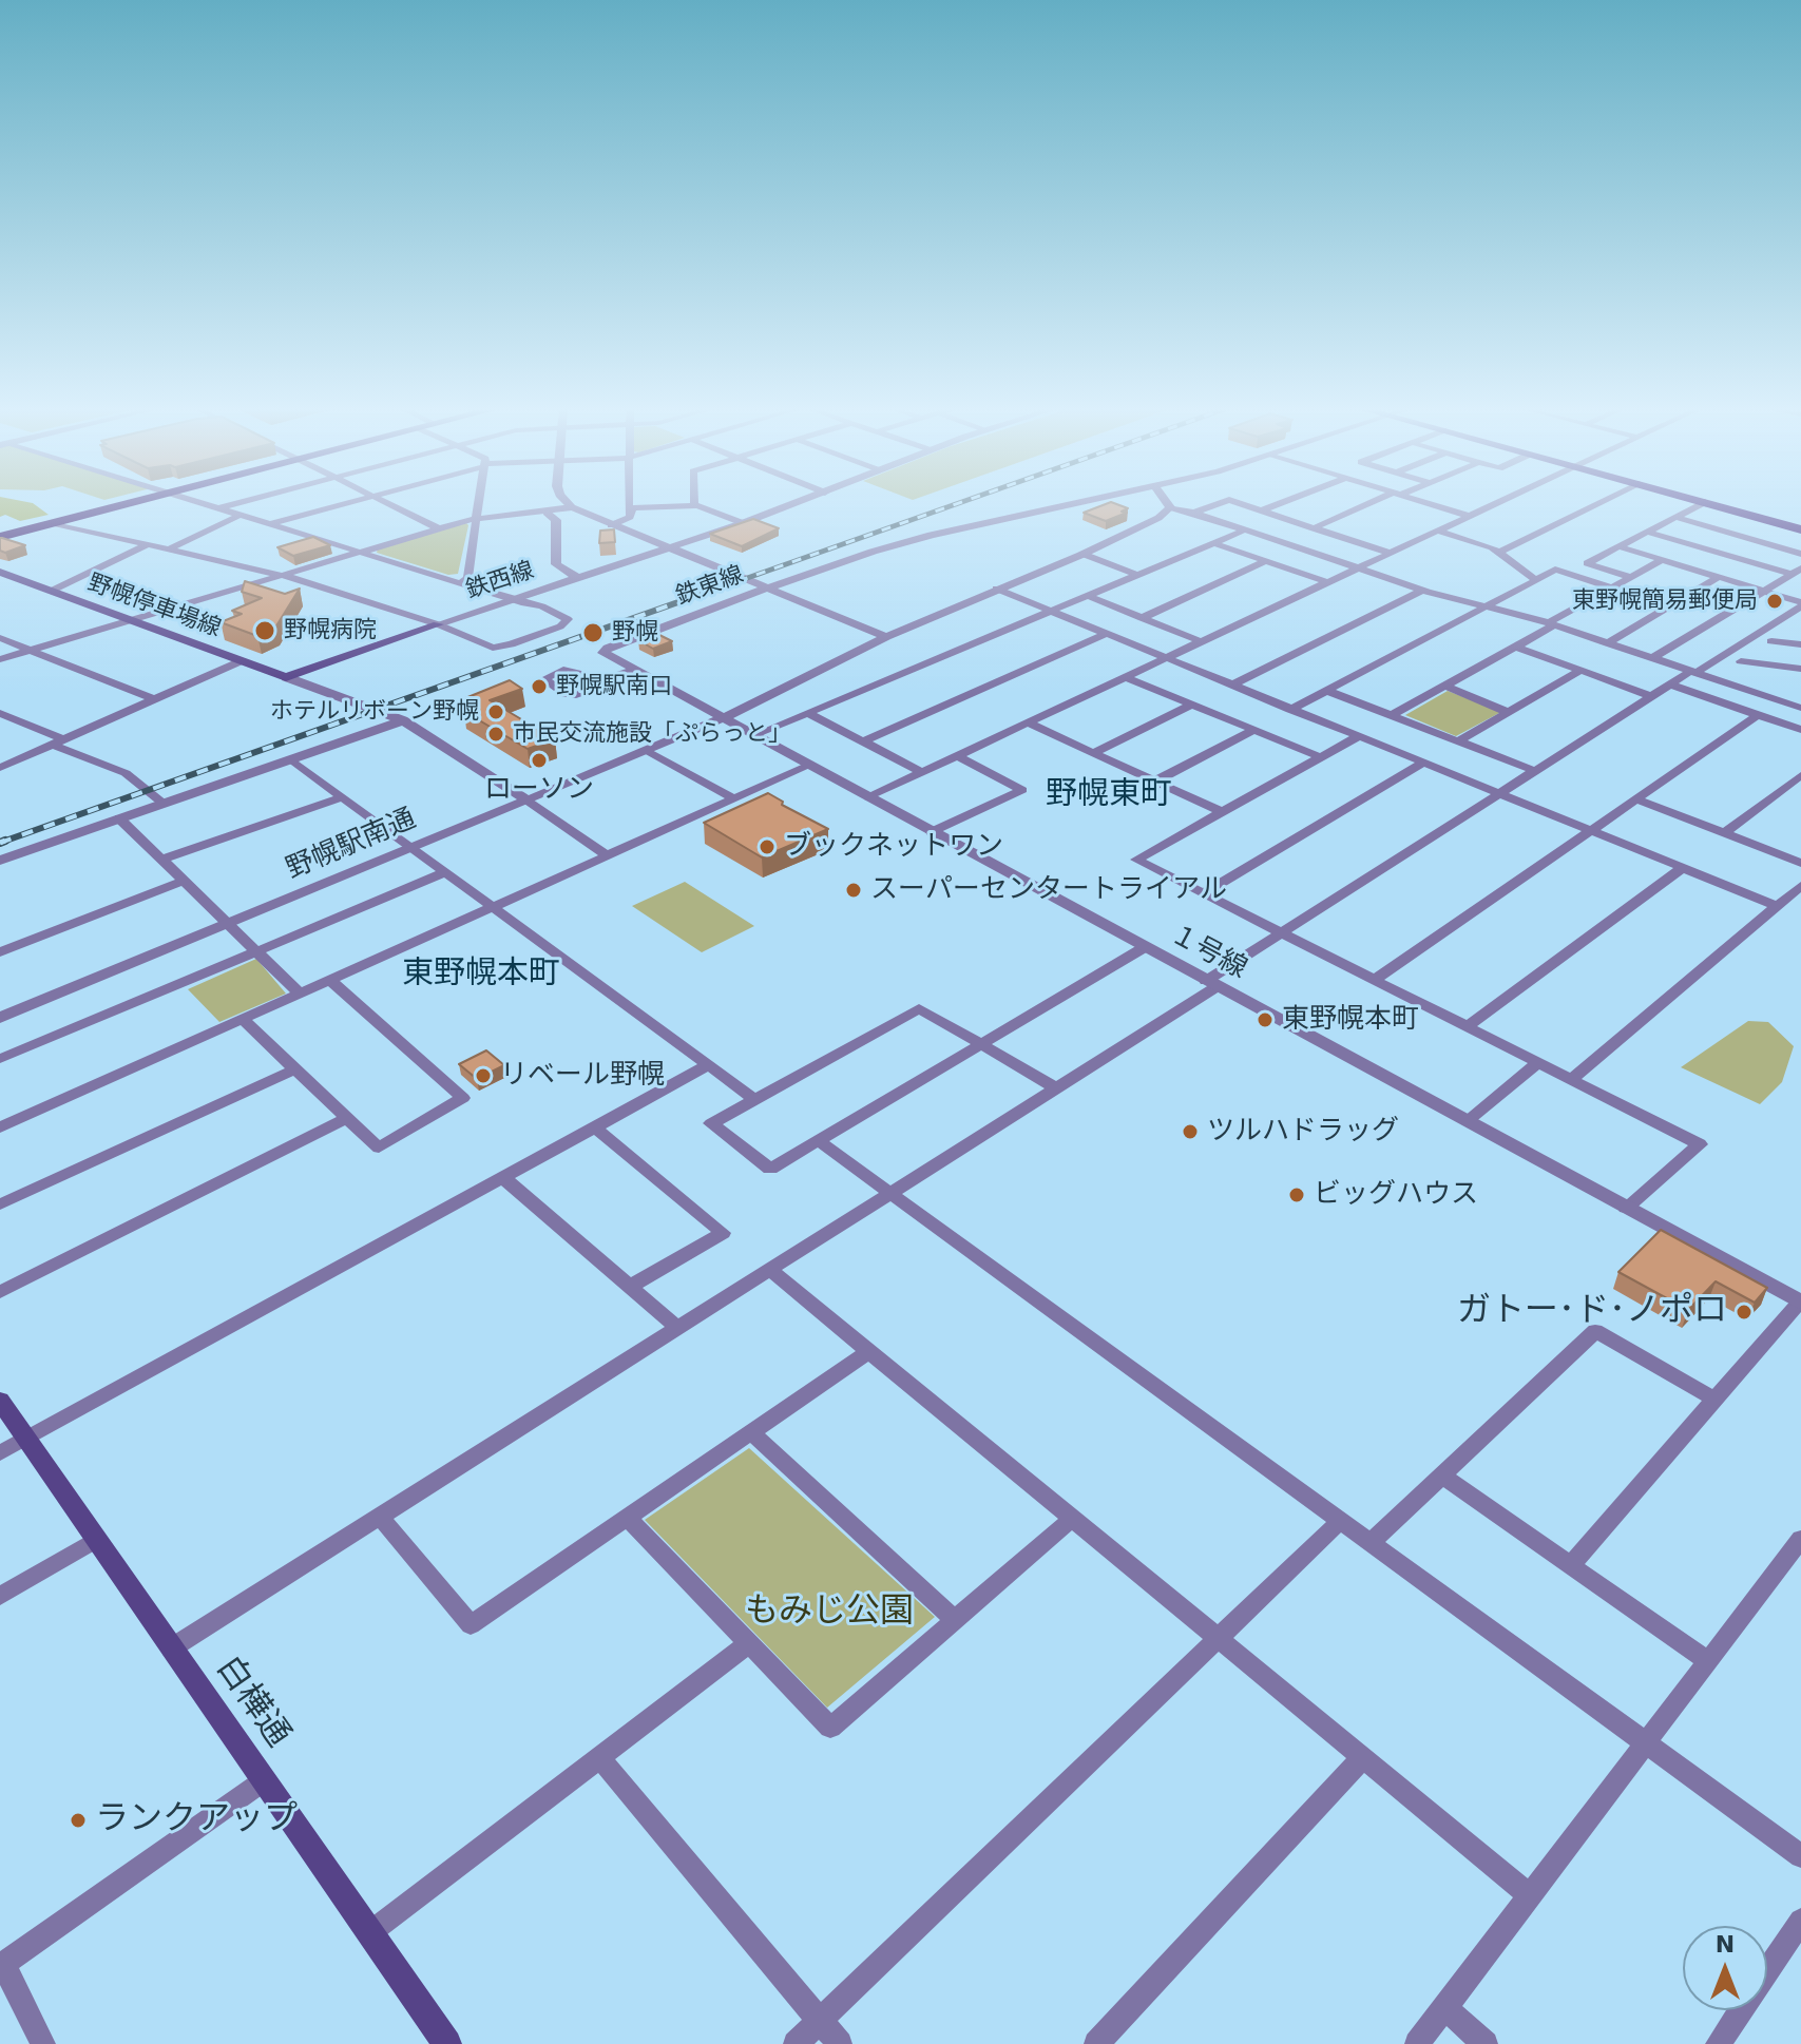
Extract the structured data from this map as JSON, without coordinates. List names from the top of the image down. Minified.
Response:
{"streets":{"main road":["野幌停車場線","白樺通"],"street":["鉄西線","鉄東線","野幌駅南通","１号線"]},"crossings":[["鉄東線","１号線"],["野幌駅南通","１号線"]],"districts":["野幌東町","東野幌本町"],"parks":["もみじ公園"],"places":["東野幌簡易郵便局","野幌病院","野幌","野幌駅南口","ホテルリボーン野幌","市民交流施設「ぷらっと」","ローソン","ブックネットワン","スーパーセンタートライアル","東野幌本町","リベール野幌","ツルハドラッグ","ビッグハウス","ガトー･ド･ノポロ","ランクアップ"],"north":"top"}
